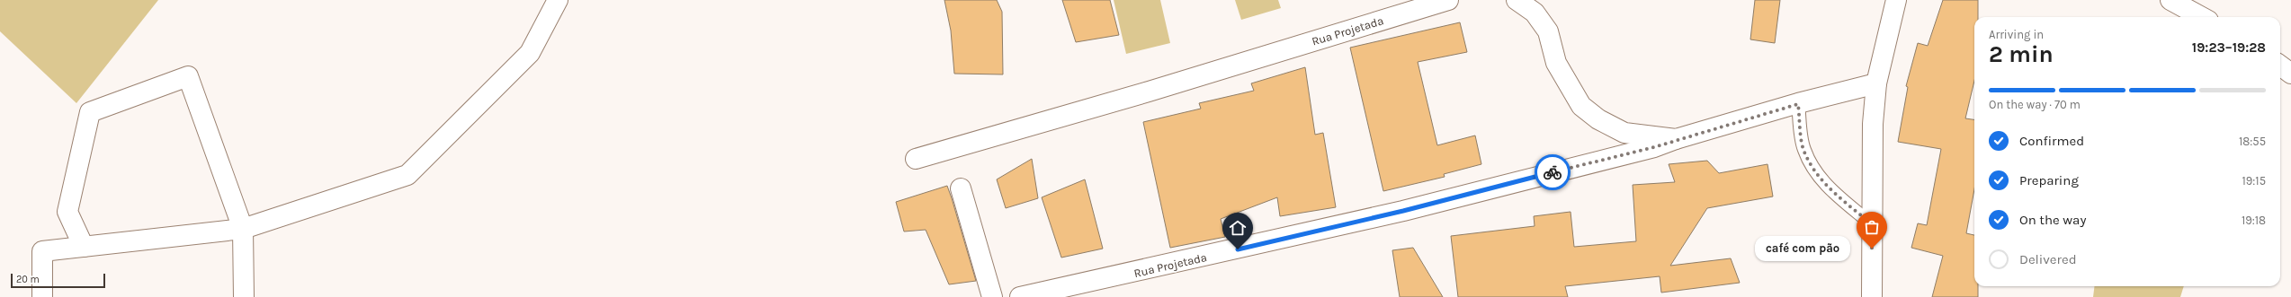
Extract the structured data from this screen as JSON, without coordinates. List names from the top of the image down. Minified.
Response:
{"streets":{"street":["Rua Projetada"]},"places":["café com pão"],"scale_bar":"20 m","page":{"heading":["2 min","Arriving in","19:23–19:28"],"bar":"On the way · 70 m","list":[["Confirmed","18:55"],["Preparing","19:15"],["On the way","19:18"],"Delivered"],"bubble":"café com pão","scale":"20 m"}}
